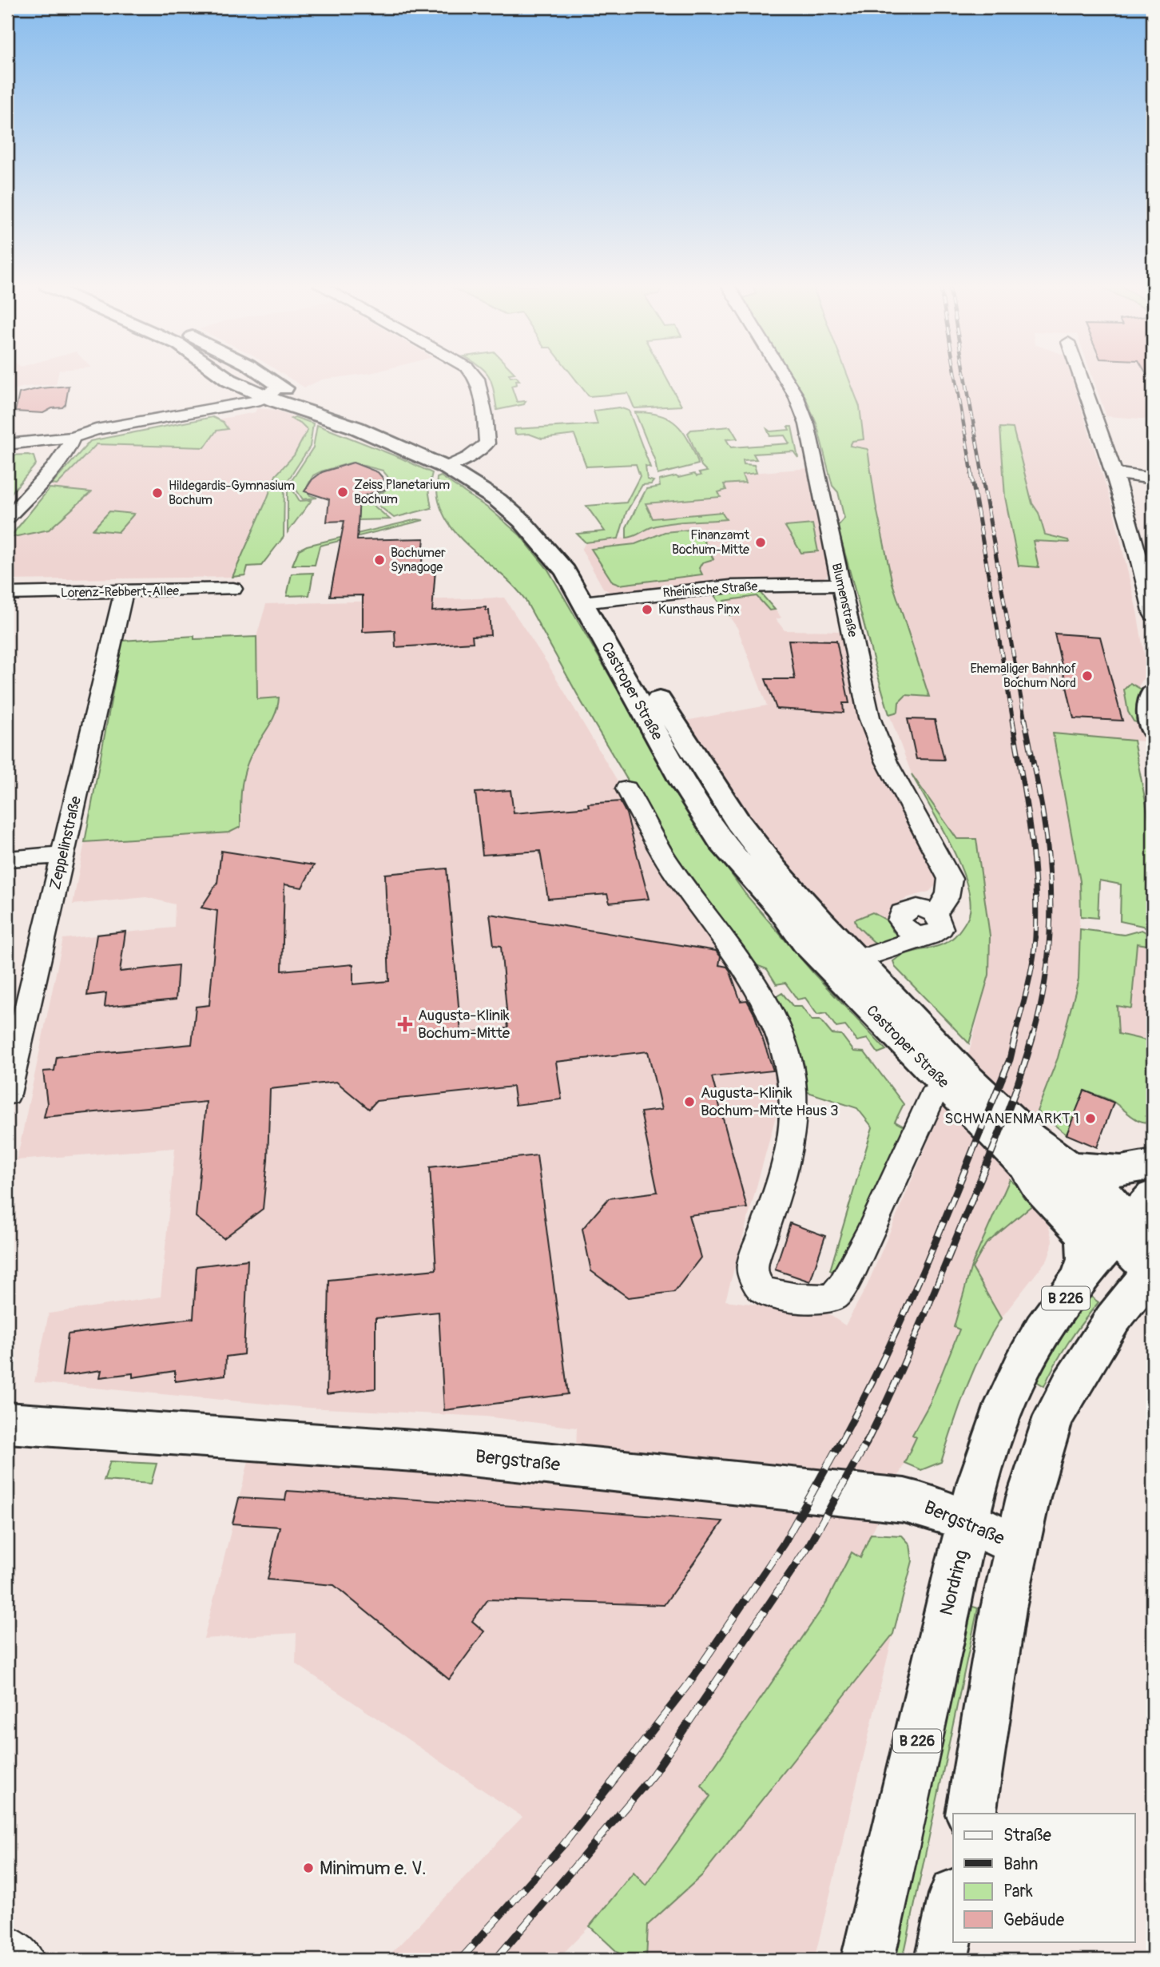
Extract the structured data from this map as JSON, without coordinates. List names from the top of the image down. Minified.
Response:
{"streets":{"main road":["Castroper Straße","B 226","Bergstraße","Nordring"],"street":["Rheinische Straße","Lorenz-Rebbert-Allee","Blumenstraße","Zeppelinstraße"]},"crossings":[["Rheinische Straße","Blumenstraße"],["Rheinische Straße","Castroper Straße"],["Lorenz-Rebbert-Allee","Zeppelinstraße"],["Blumenstraße","Castroper Straße"],["Castroper Straße","Nordring"],["Bergstraße","Nordring"]],"places":{"other":["Zeiss Planetarium Bochum","Hildegardis-Gymnasium Bochum","Finanzamt Bochum-Mitte","Bochumer Synagoge","Kunsthaus Pinx","Ehemaliger Bahnhof Bochum Nord","Augusta-Klinik Bochum-Mitte Haus 3","SCHWANENMARKT 1","Minimum e. V."],"health":["Augusta-Klinik Bochum-Mitte"]},"legend":["Straße","Bahn","Park","Gebäude"]}
